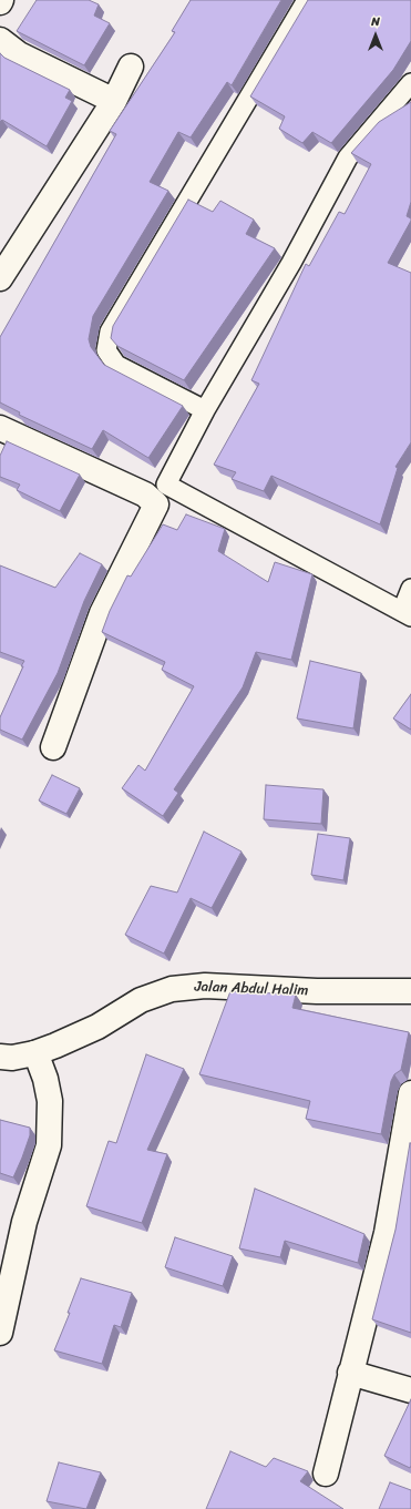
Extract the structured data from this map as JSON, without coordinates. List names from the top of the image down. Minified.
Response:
{"streets":{"street":["Jalan Abdul Halim"]},"north":"top"}
